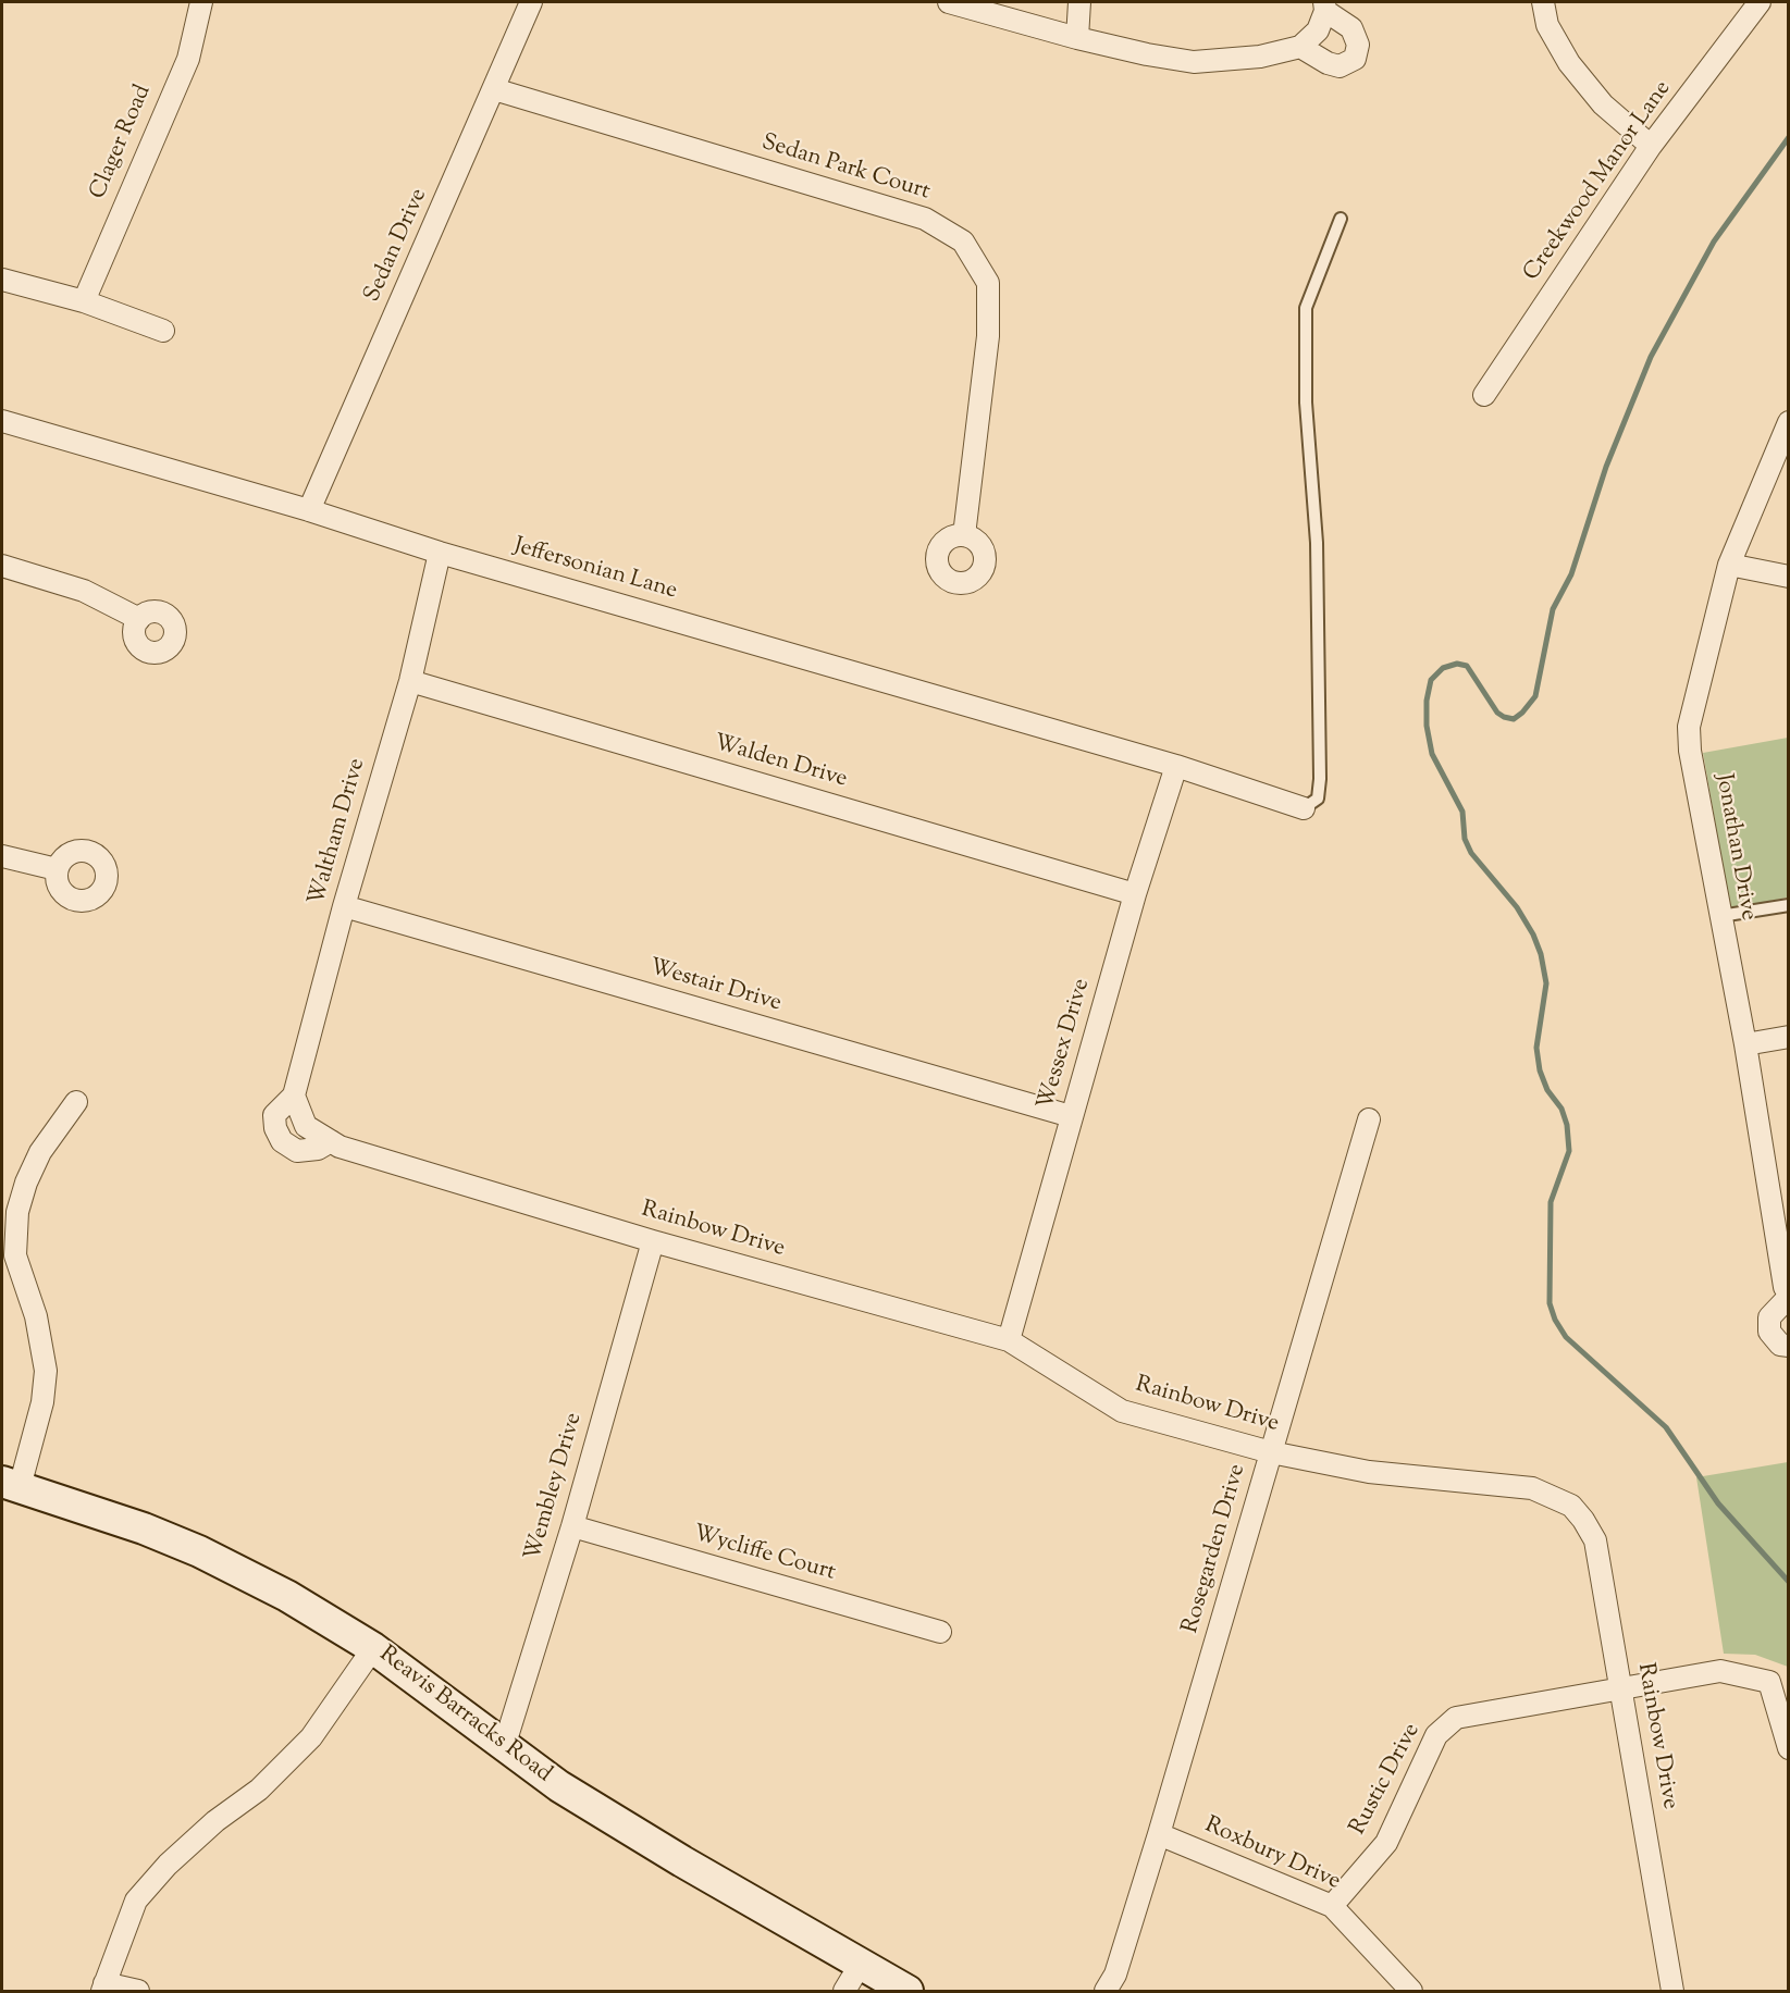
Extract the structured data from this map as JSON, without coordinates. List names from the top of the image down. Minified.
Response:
{"streets":{"main road":["Reavis Barracks Road"],"street":["Clager Road","Sedan Park Court","Creekwood Manor Lane","Sedan Drive","Jeffersonian Lane","Walden Drive","Waltham Drive","Jonathan Drive","Westair Drive","Wessex Drive","Rainbow Drive","Wembley Drive","Rosegarden Drive","Wycliffe Court","Rustic Drive","Roxbury Drive"]},"crossings":[["Sedan Park Court","Sedan Drive"],["Sedan Drive","Jeffersonian Lane"],["Jeffersonian Lane","Waltham Drive"],["Jeffersonian Lane","Wessex Drive"],["Walden Drive","Waltham Drive"],["Walden Drive","Wessex Drive"],["Waltham Drive","Westair Drive"],["Waltham Drive","Rainbow Drive"],["Westair Drive","Wessex Drive"],["Wessex Drive","Rainbow Drive"],["Rainbow Drive","Wembley Drive"],["Rainbow Drive","Rosegarden Drive"],["Rainbow Drive","Rustic Drive"],["Wembley Drive","Wycliffe Court"],["Wembley Drive","Reavis Barracks Road"],["Rosegarden Drive","Roxbury Drive"],["Rustic Drive","Roxbury Drive"]]}
